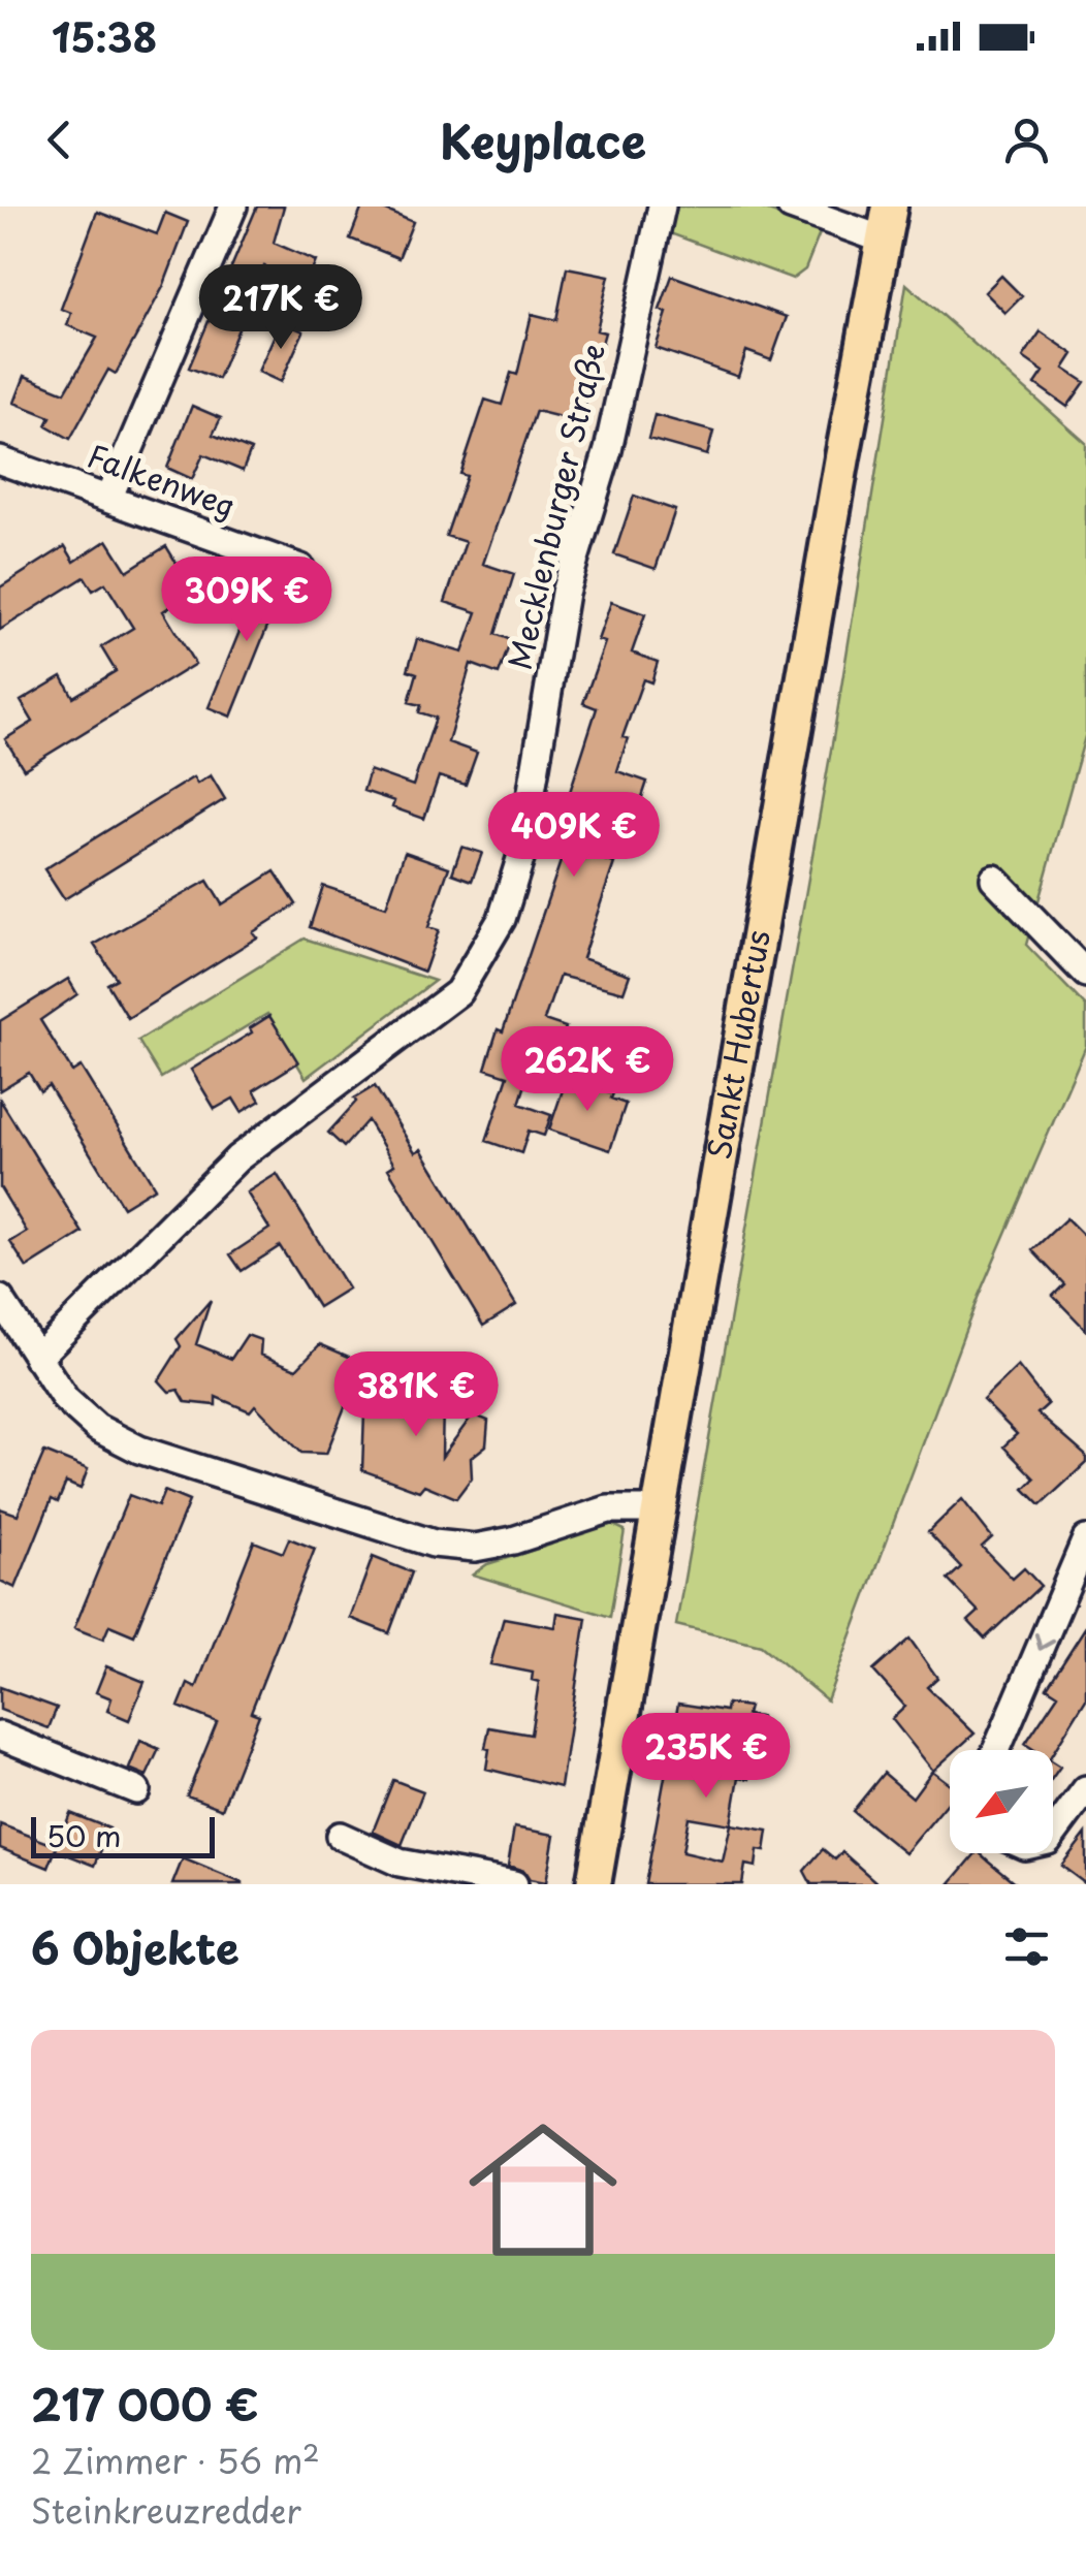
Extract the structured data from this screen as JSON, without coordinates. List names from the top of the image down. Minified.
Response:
{"streets":{"main road":["Sankt Hubertus"],"street":["Falkenweg","Mecklenburger Straße"]},"scale_bar":"50 m","north":"bottom left","page":{"status":"15:38","header":"Keyplace","price":["217K €","309K €","409K €","262K €","381K €","235K €"],"scale":"50 m","heading":"6 Objekte","list":[{"name":"217 000 €","note":"2 Zimmer · 56 m² · Steinkreuzredder"}]}}
